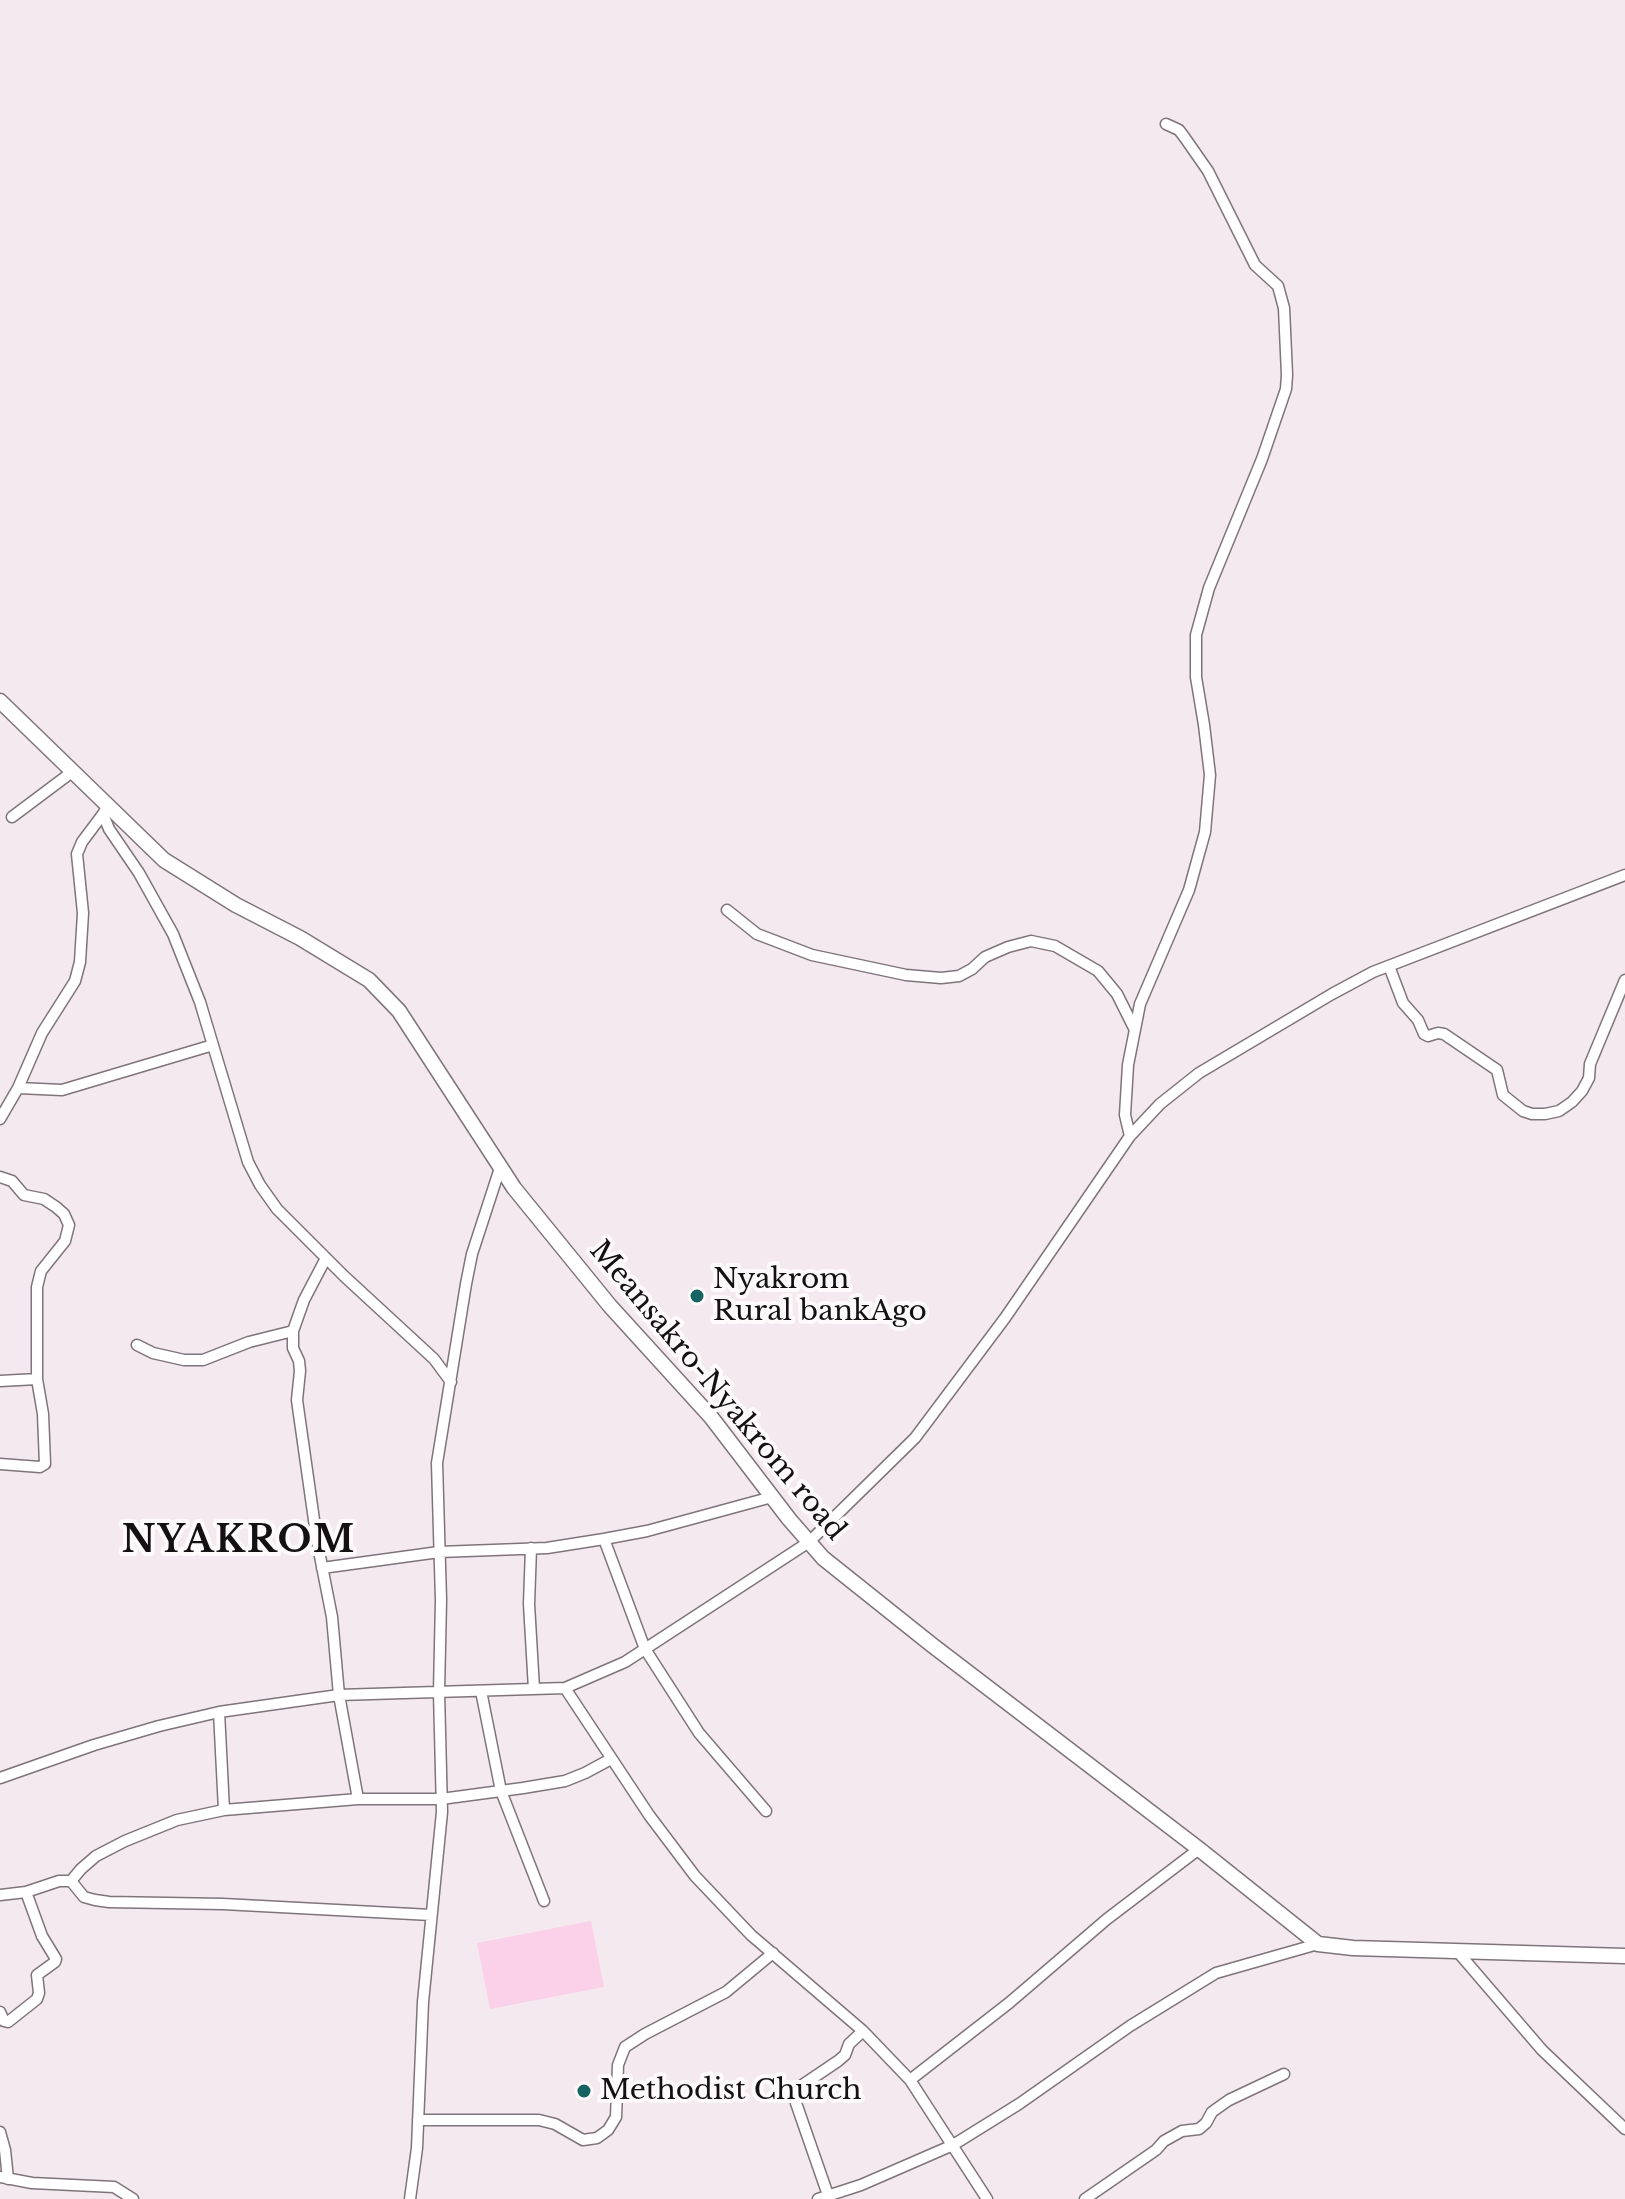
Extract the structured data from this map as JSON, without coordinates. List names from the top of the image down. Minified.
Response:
{"streets":{"main road":["Meansakro-Nyakrom road"]},"districts":["NYAKROM"],"places":["Nyakrom Rural bankAgo","Methodist Church"]}
